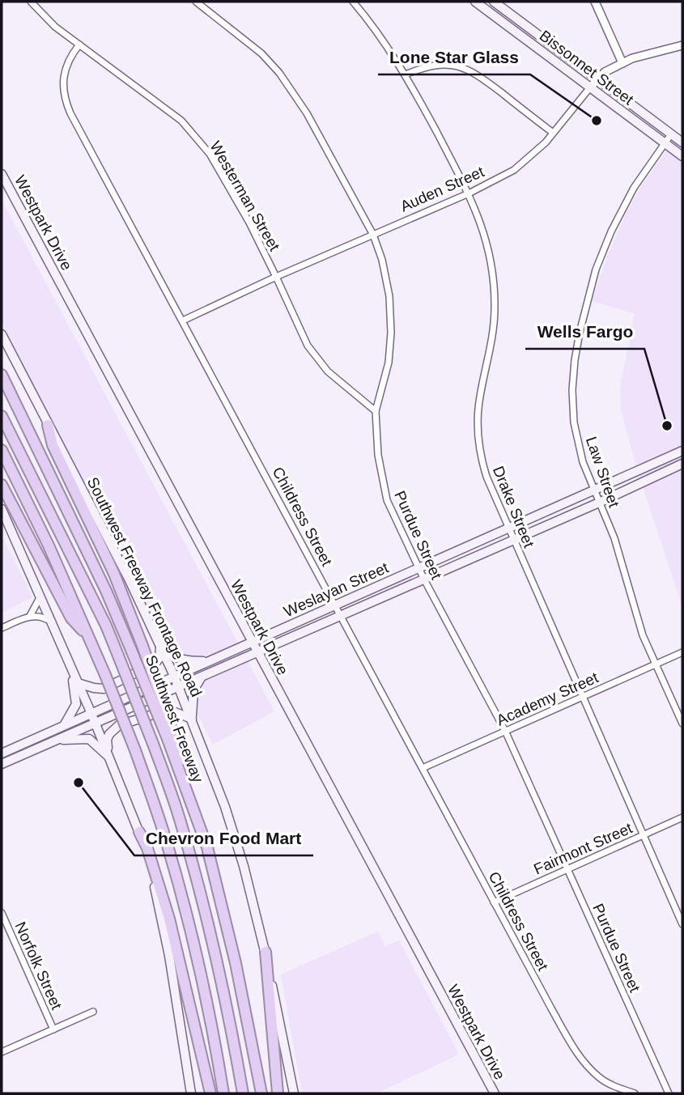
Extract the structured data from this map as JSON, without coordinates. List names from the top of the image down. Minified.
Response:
{"streets":{"highway":["Southwest Freeway"],"main road":["Bissonnet Street","Westpark Drive","Southwest Freeway Frontage Road","Weslayan Street"],"street":["Auden Street","Westerman Street","Law Street","Drake Street","Childress Street","Purdue Street","Academy Street","Fairmont Street","Norfolk Street"]},"crossings":[["Bissonnet Street","Auden Street"],["Bissonnet Street","Law Street"],["Auden Street","Westerman Street"],["Auden Street","Drake Street"],["Auden Street","Childress Street"],["Auden Street","Purdue Street"],["Westerman Street","Childress Street"],["Westerman Street","Purdue Street"],["Westpark Drive","Weslayan Street"],["Law Street","Weslayan Street"],["Law Street","Academy Street"],["Drake Street","Weslayan Street"],["Drake Street","Academy Street"],["Drake Street","Fairmont Street"],["Childress Street","Weslayan Street"],["Childress Street","Academy Street"],["Childress Street","Fairmont Street"],["Purdue Street","Weslayan Street"],["Purdue Street","Academy Street"],["Purdue Street","Fairmont Street"],["Southwest Freeway Frontage Road","Weslayan Street"]],"places":["Lone Star Glass","Wells Fargo","Chevron Food Mart"]}
